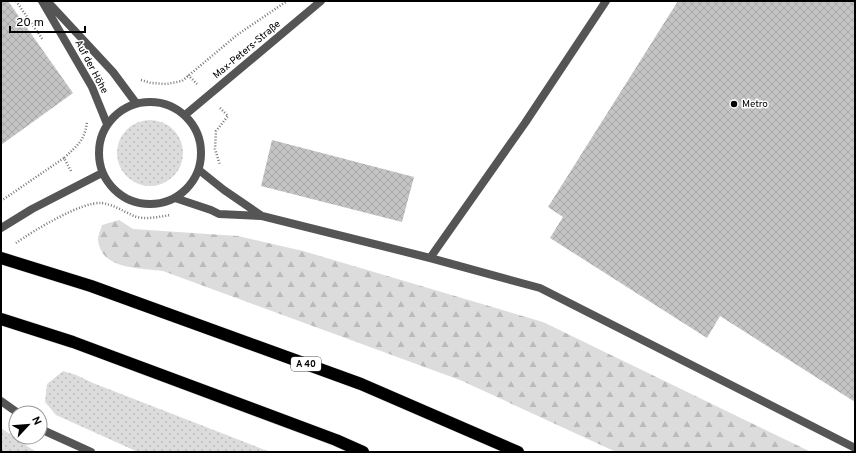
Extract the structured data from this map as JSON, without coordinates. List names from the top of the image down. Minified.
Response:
{"streets":{"highway":["A 40"],"street":["Max-Peters-Straße","Auf der Höhe"]},"crossings":[["Max-Peters-Straße","Auf der Höhe"]],"places":["Metro"],"scale_bar":"20 m","north":"top right"}
